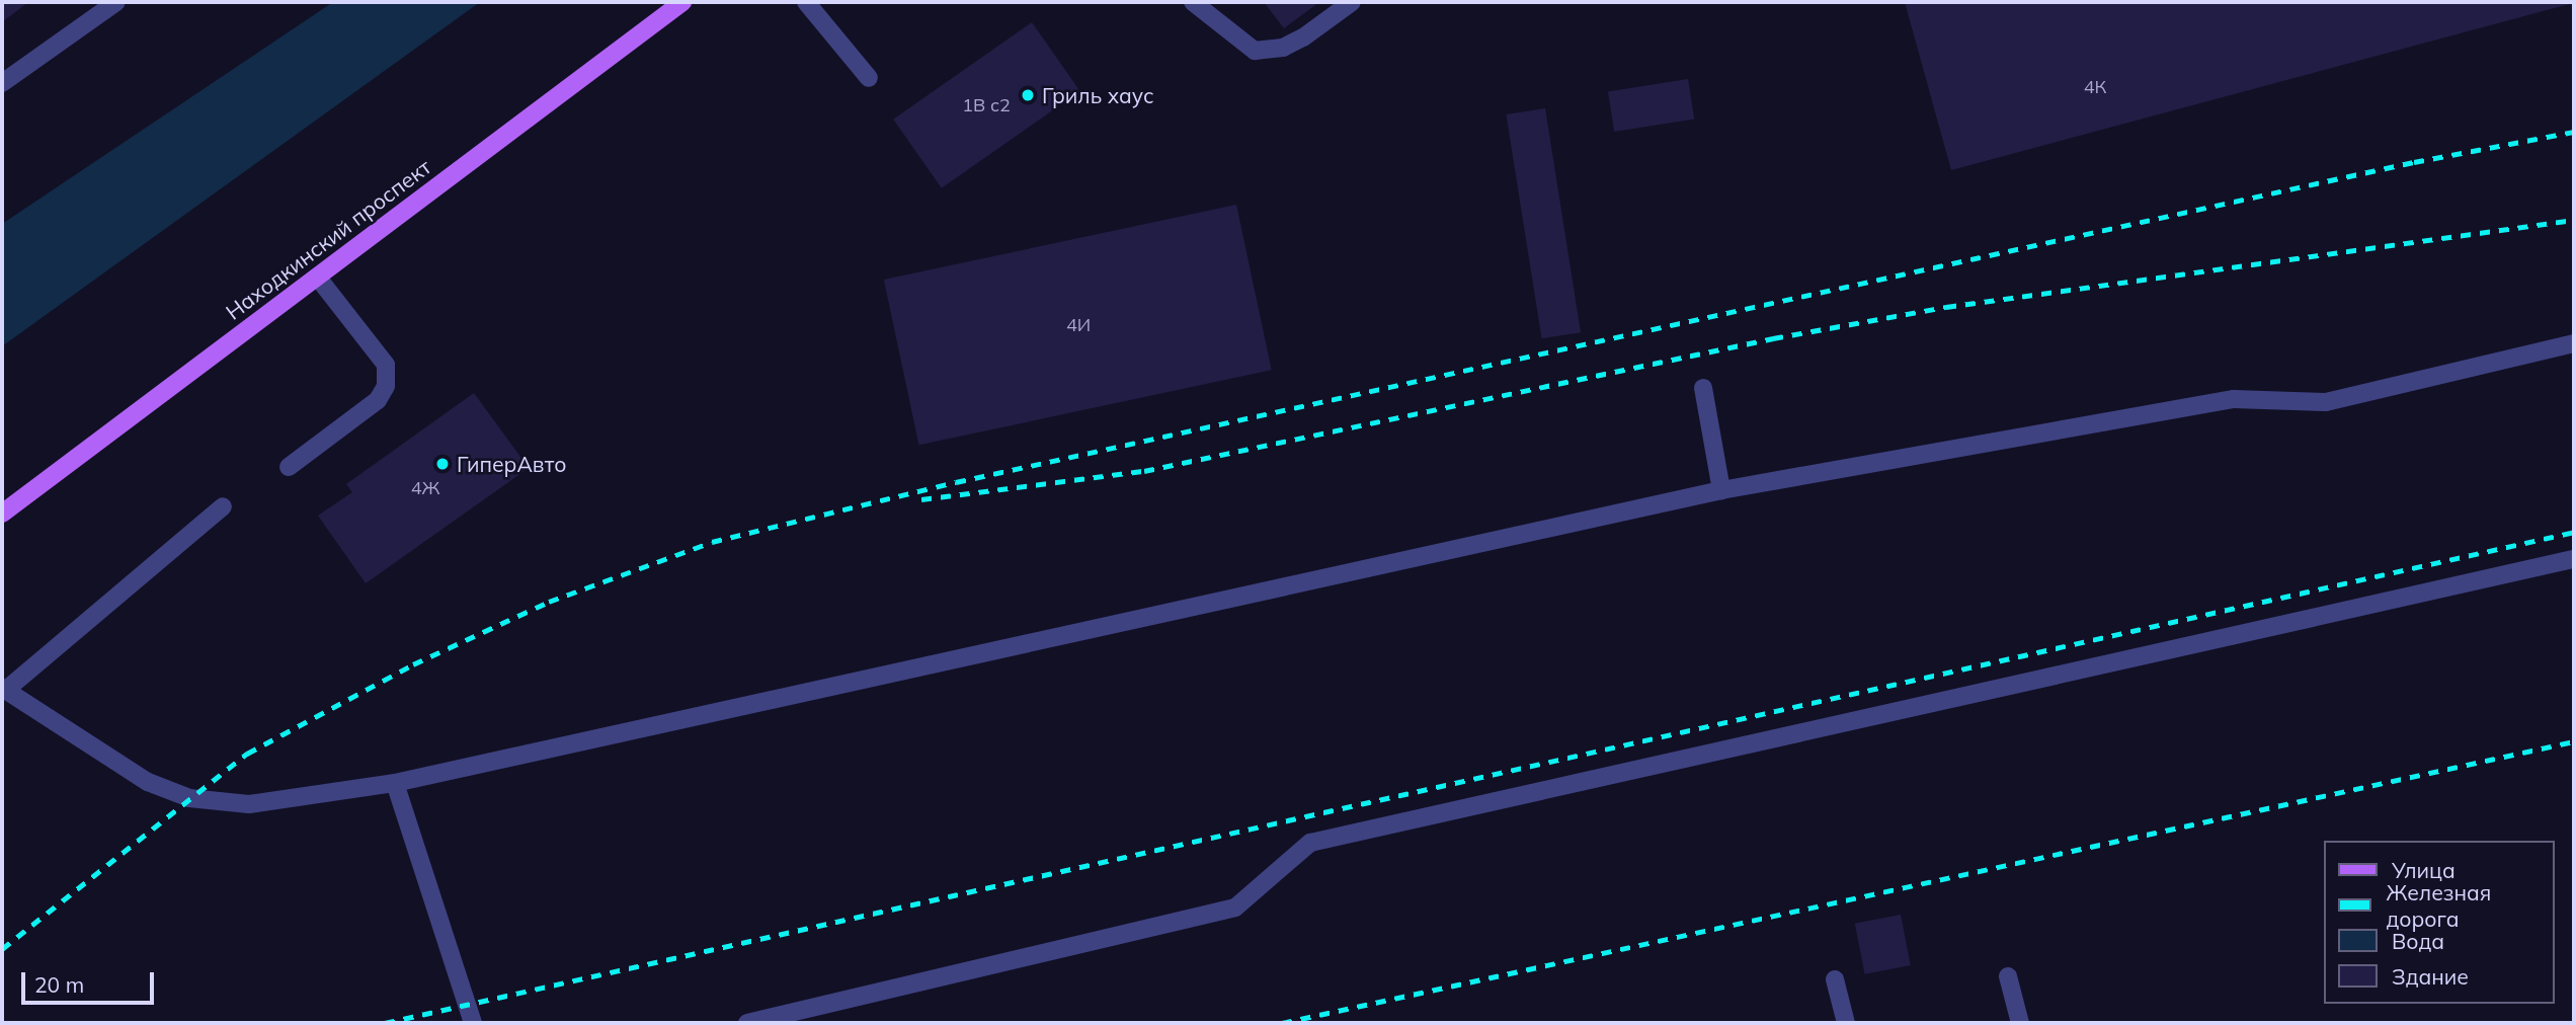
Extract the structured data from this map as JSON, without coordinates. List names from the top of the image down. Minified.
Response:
{"streets":{"main road":["Находкинский проспект"]},"places":["Гриль хаус","ГиперАвто"],"house_numbers":["4К","1В с2","4И","4Ж"],"legend":["Улица","Железная дорога","Вода","Здание"],"scale_bar":"20 m"}
